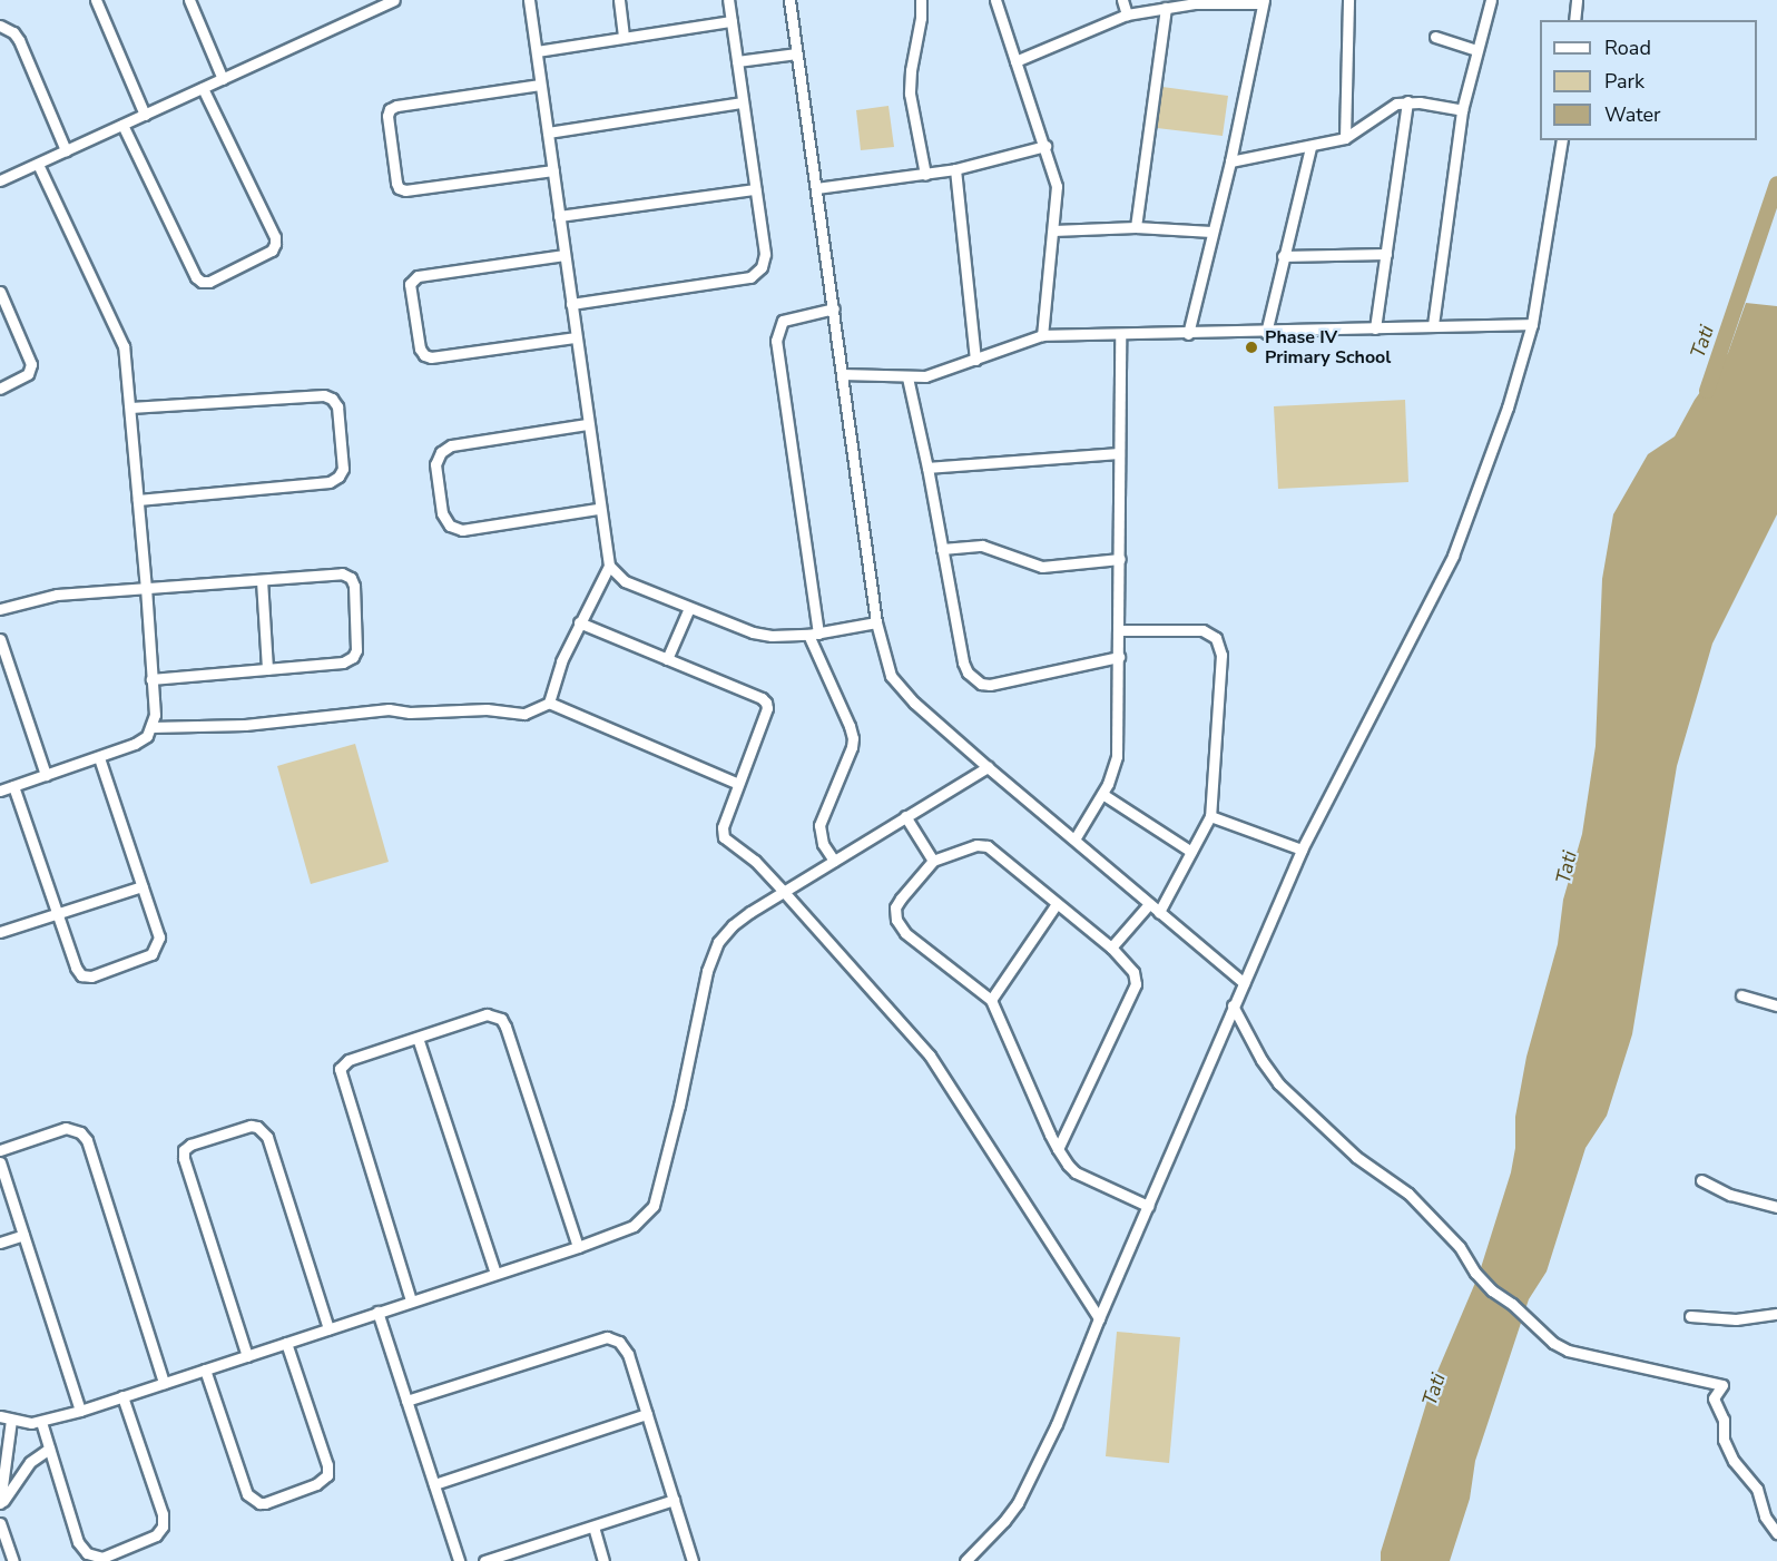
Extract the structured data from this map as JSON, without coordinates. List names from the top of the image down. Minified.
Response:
{"water":["Tati"],"places":["Phase IV Primary School"],"legend":["Road","Park","Water"]}
